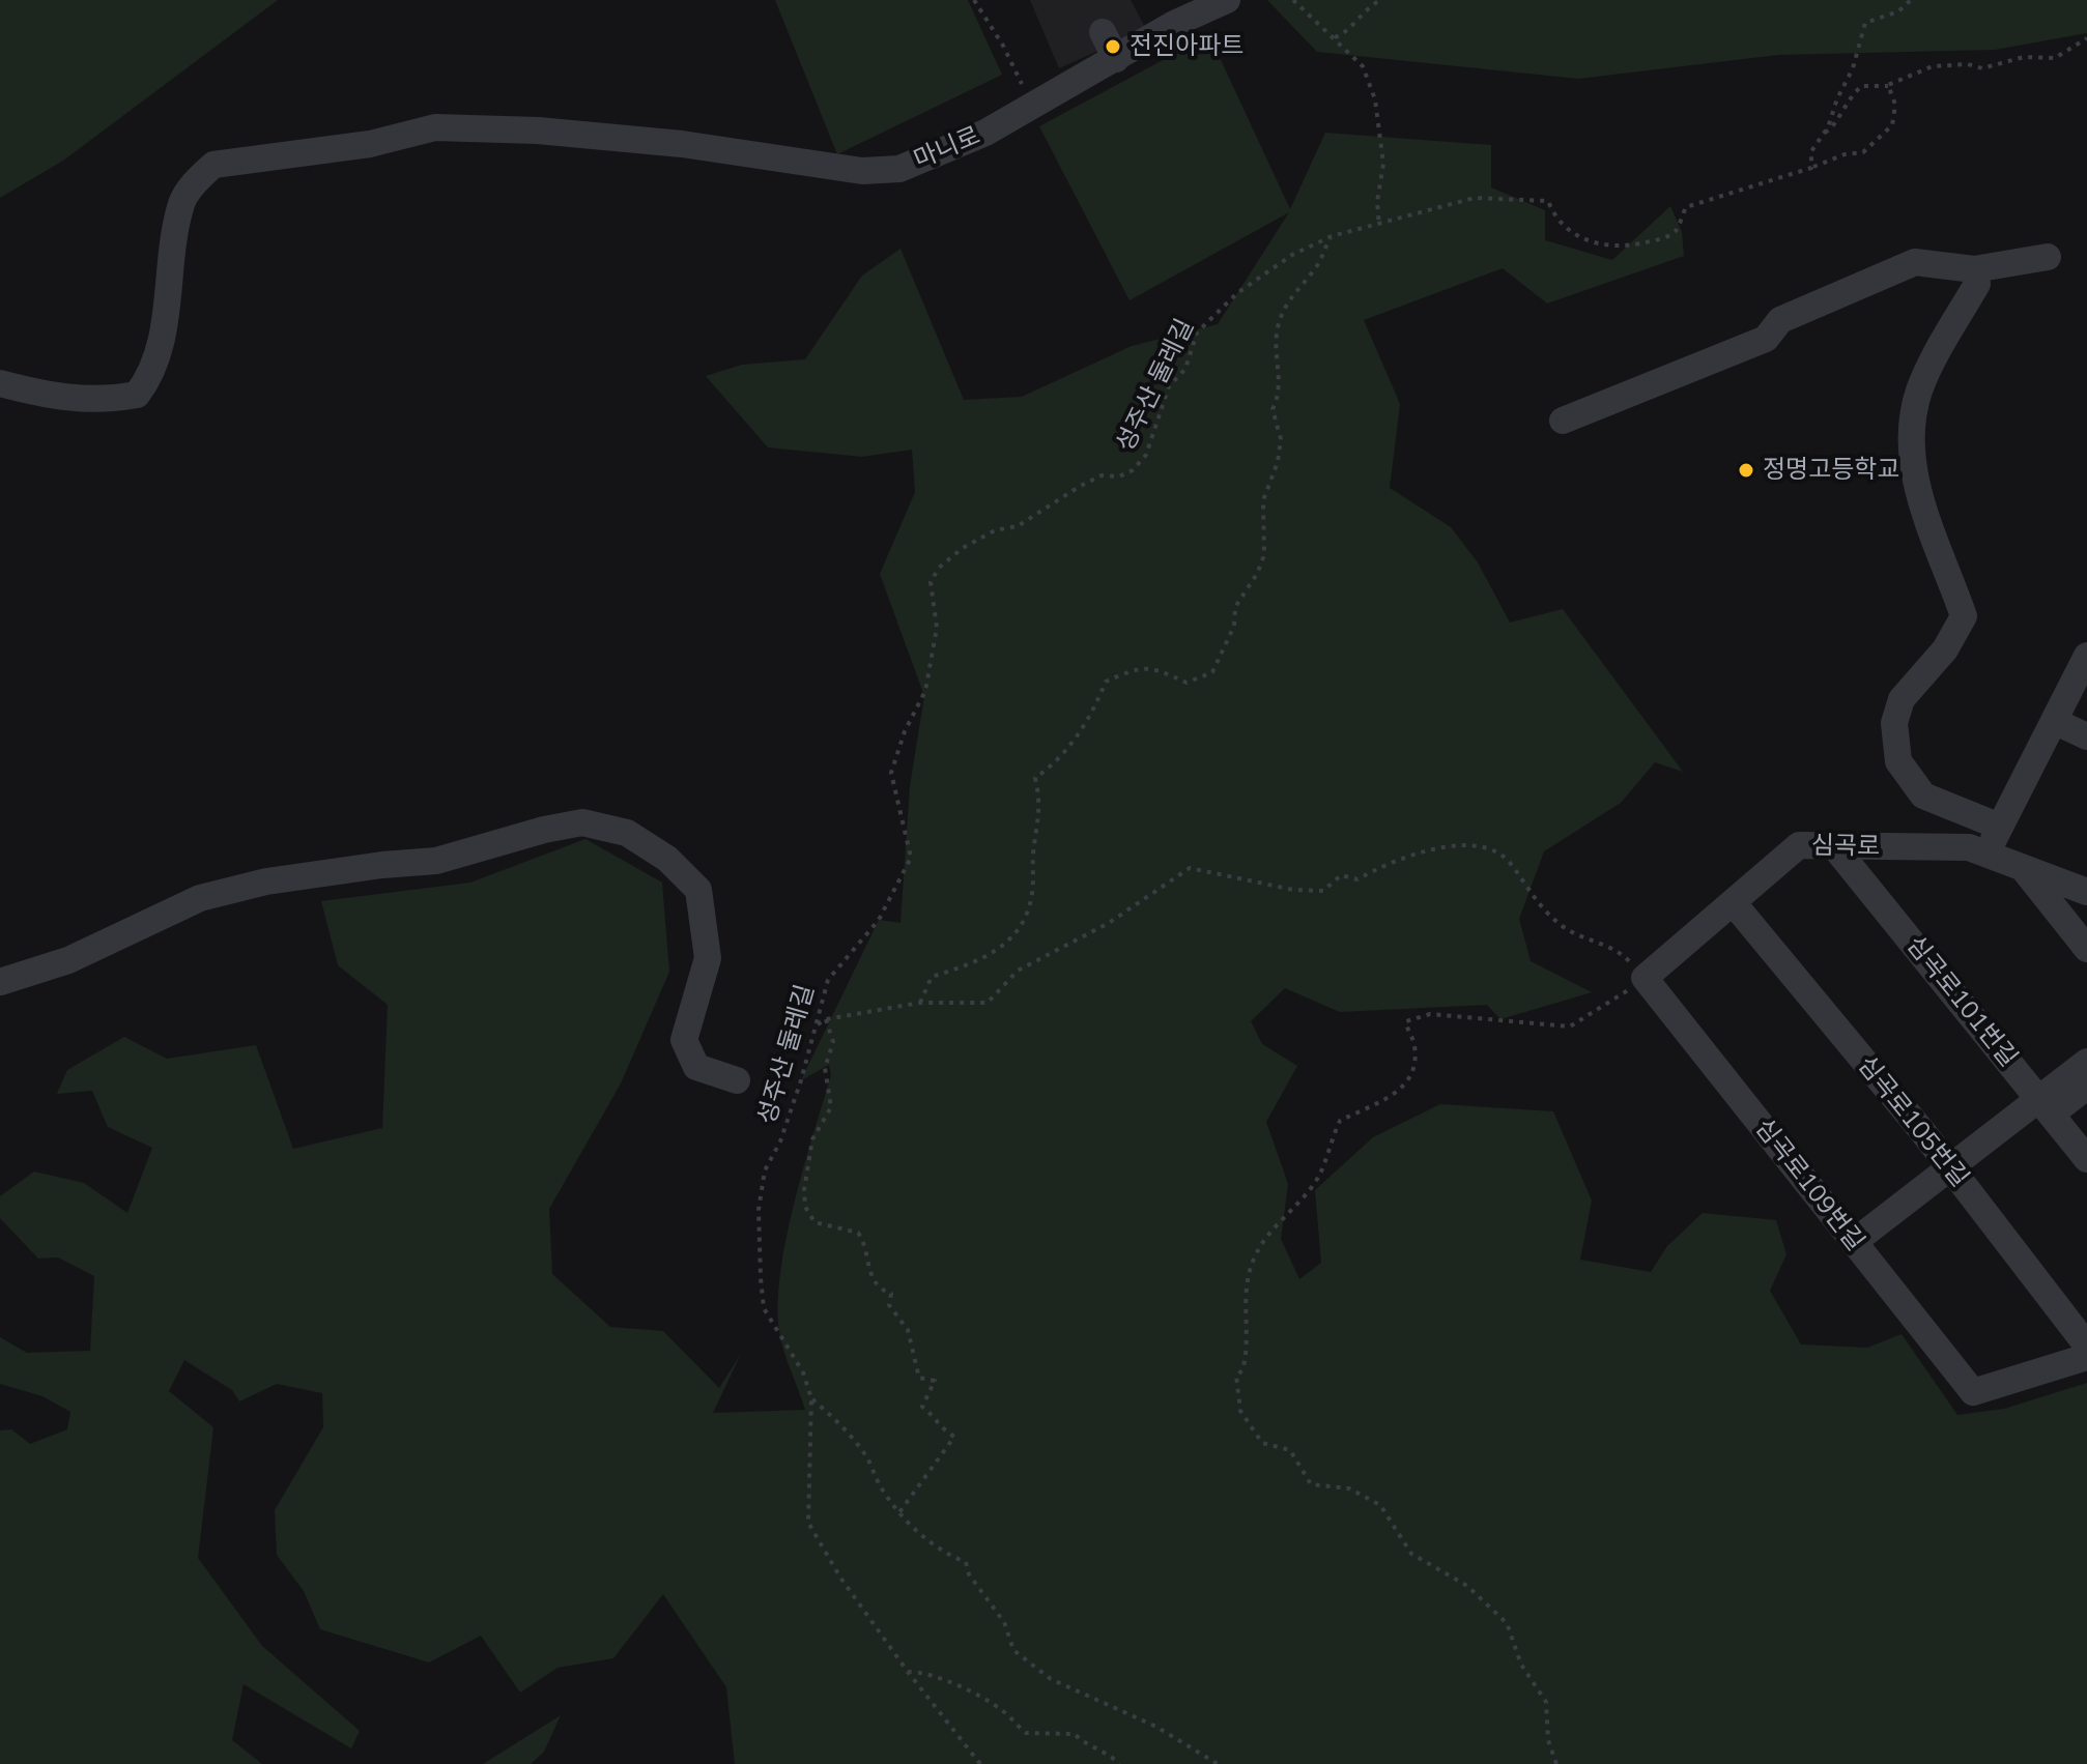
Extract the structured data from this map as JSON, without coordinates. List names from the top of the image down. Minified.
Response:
{"streets":{"street":["마니로","심곡로","심곡로101번길","심곡로105번길","심곡로109번길"],"path":["성주산 둘레길"]},"crossings":[["심곡로","심곡로101번길"],["심곡로","심곡로105번길"],["심곡로","심곡로109번길"]],"places":["전진아파트","정명고등학교"]}
